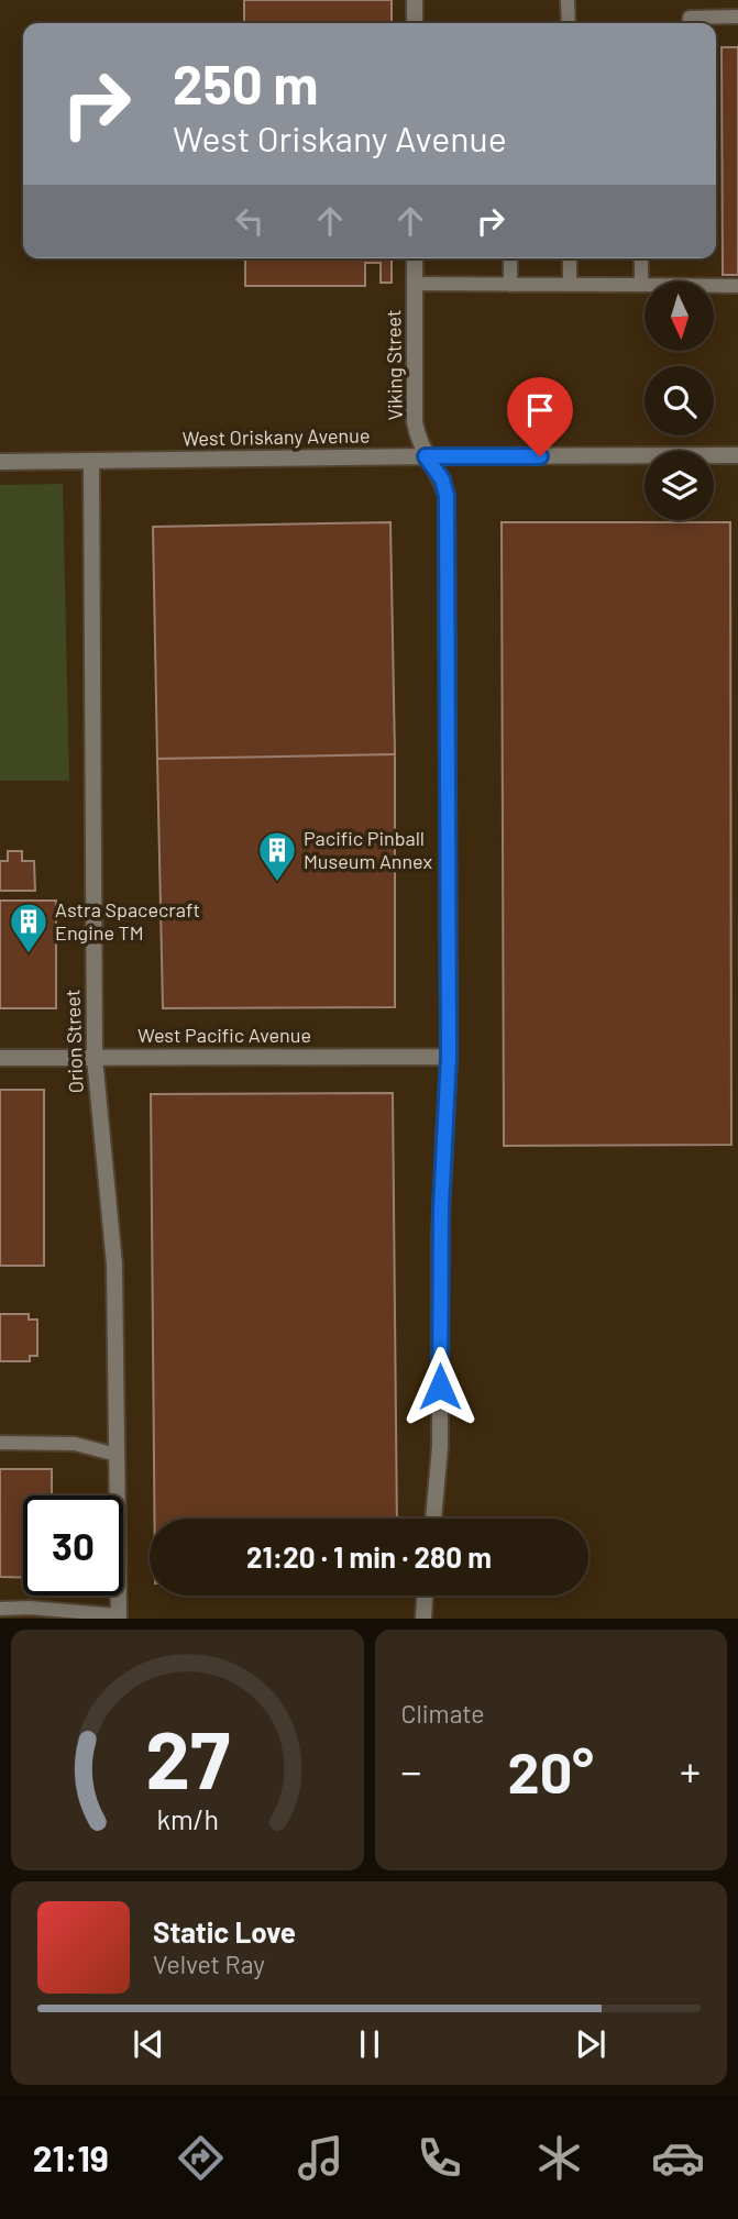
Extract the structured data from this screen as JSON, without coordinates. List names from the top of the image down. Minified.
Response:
{"streets":{"street":["Viking Street","West Oriskany Avenue","West Pacific Avenue","Orion Street"]},"crossings":[["Viking Street","West Oriskany Avenue"],["Viking Street","West Pacific Avenue"],["West Oriskany Avenue","Orion Street"],["West Pacific Avenue","Orion Street"]],"places":{"building":["Pacific Pinball Museum Annex","Astra Spacecraft Engine TM"]},"north":"bottom","page":{"turn":["250 m","West Oriskany Avenue"],"limit":"30","trip":"21:20 · 1 min · 280 m","tile":"Climate","heat":["−","20°","+"],"song":["Static Love","Velvet Ray"],"tabs":"21:19","gauge":["27","km/h"]}}
